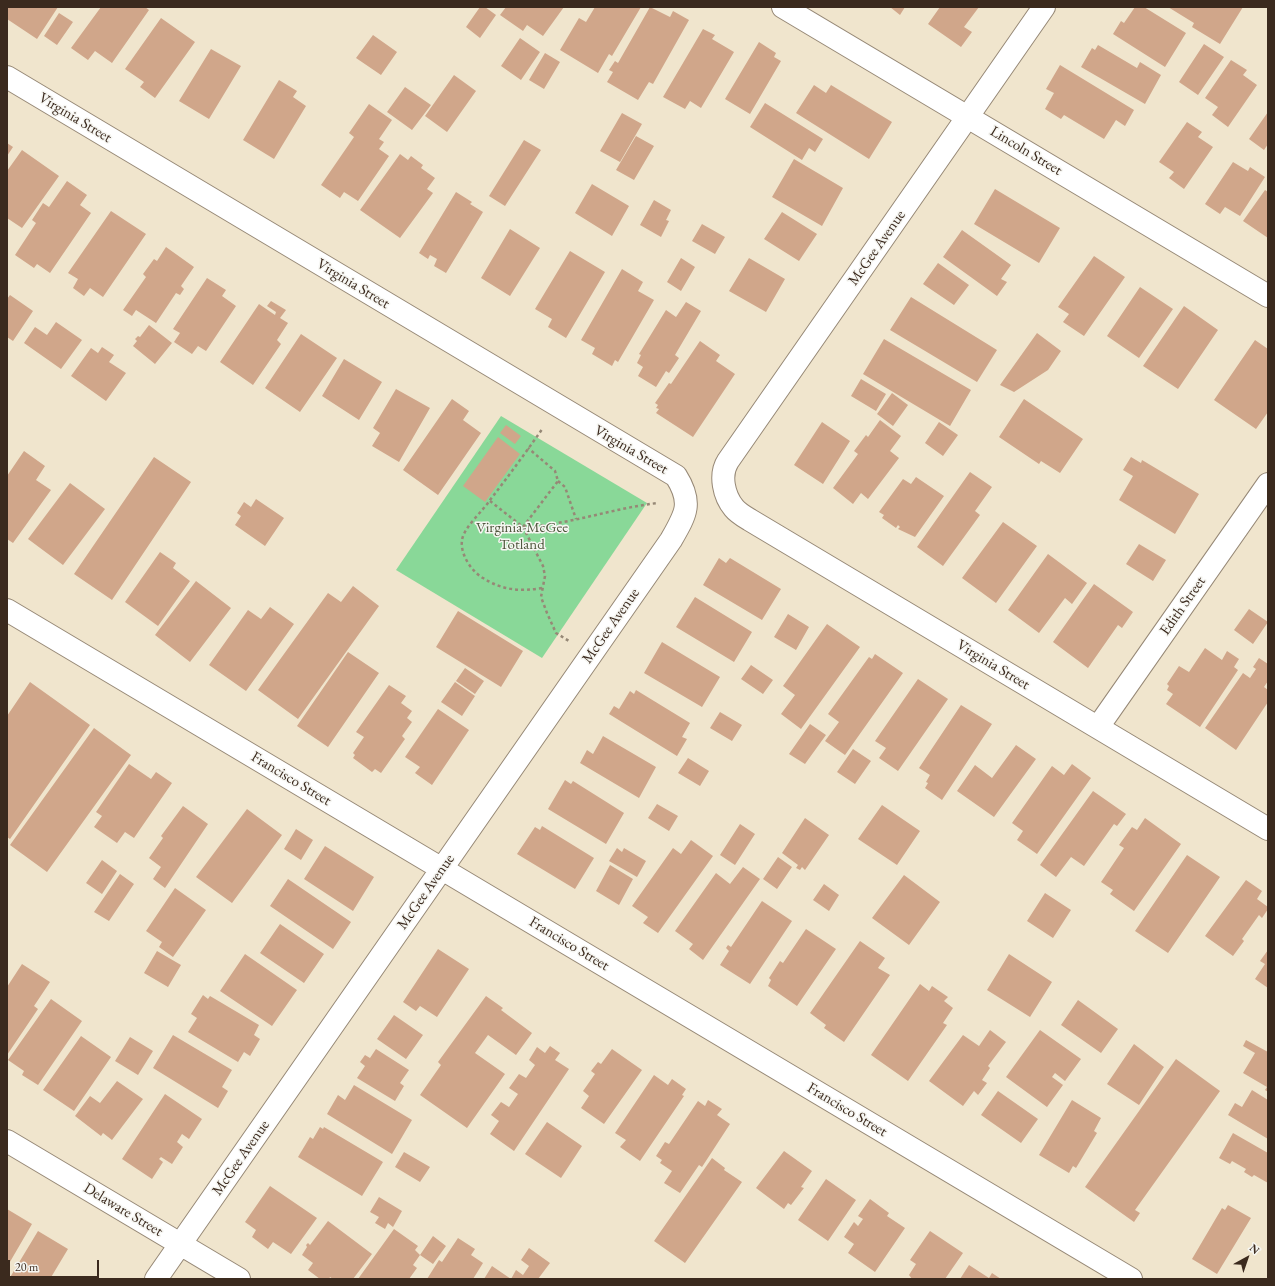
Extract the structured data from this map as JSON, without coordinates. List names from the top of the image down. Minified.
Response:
{"streets":{"street":["Virginia Street","Lincoln Street","McGee Avenue","Edith Street","Francisco Street","Delaware Street"]},"crossings":[["Virginia Street","McGee Avenue"],["Virginia Street","Edith Street"],["Lincoln Street","McGee Avenue"],["McGee Avenue","Francisco Street"],["McGee Avenue","Delaware Street"]],"parks":["Virginia-McGee Totland"],"scale_bar":"20 m","north":"top right"}
